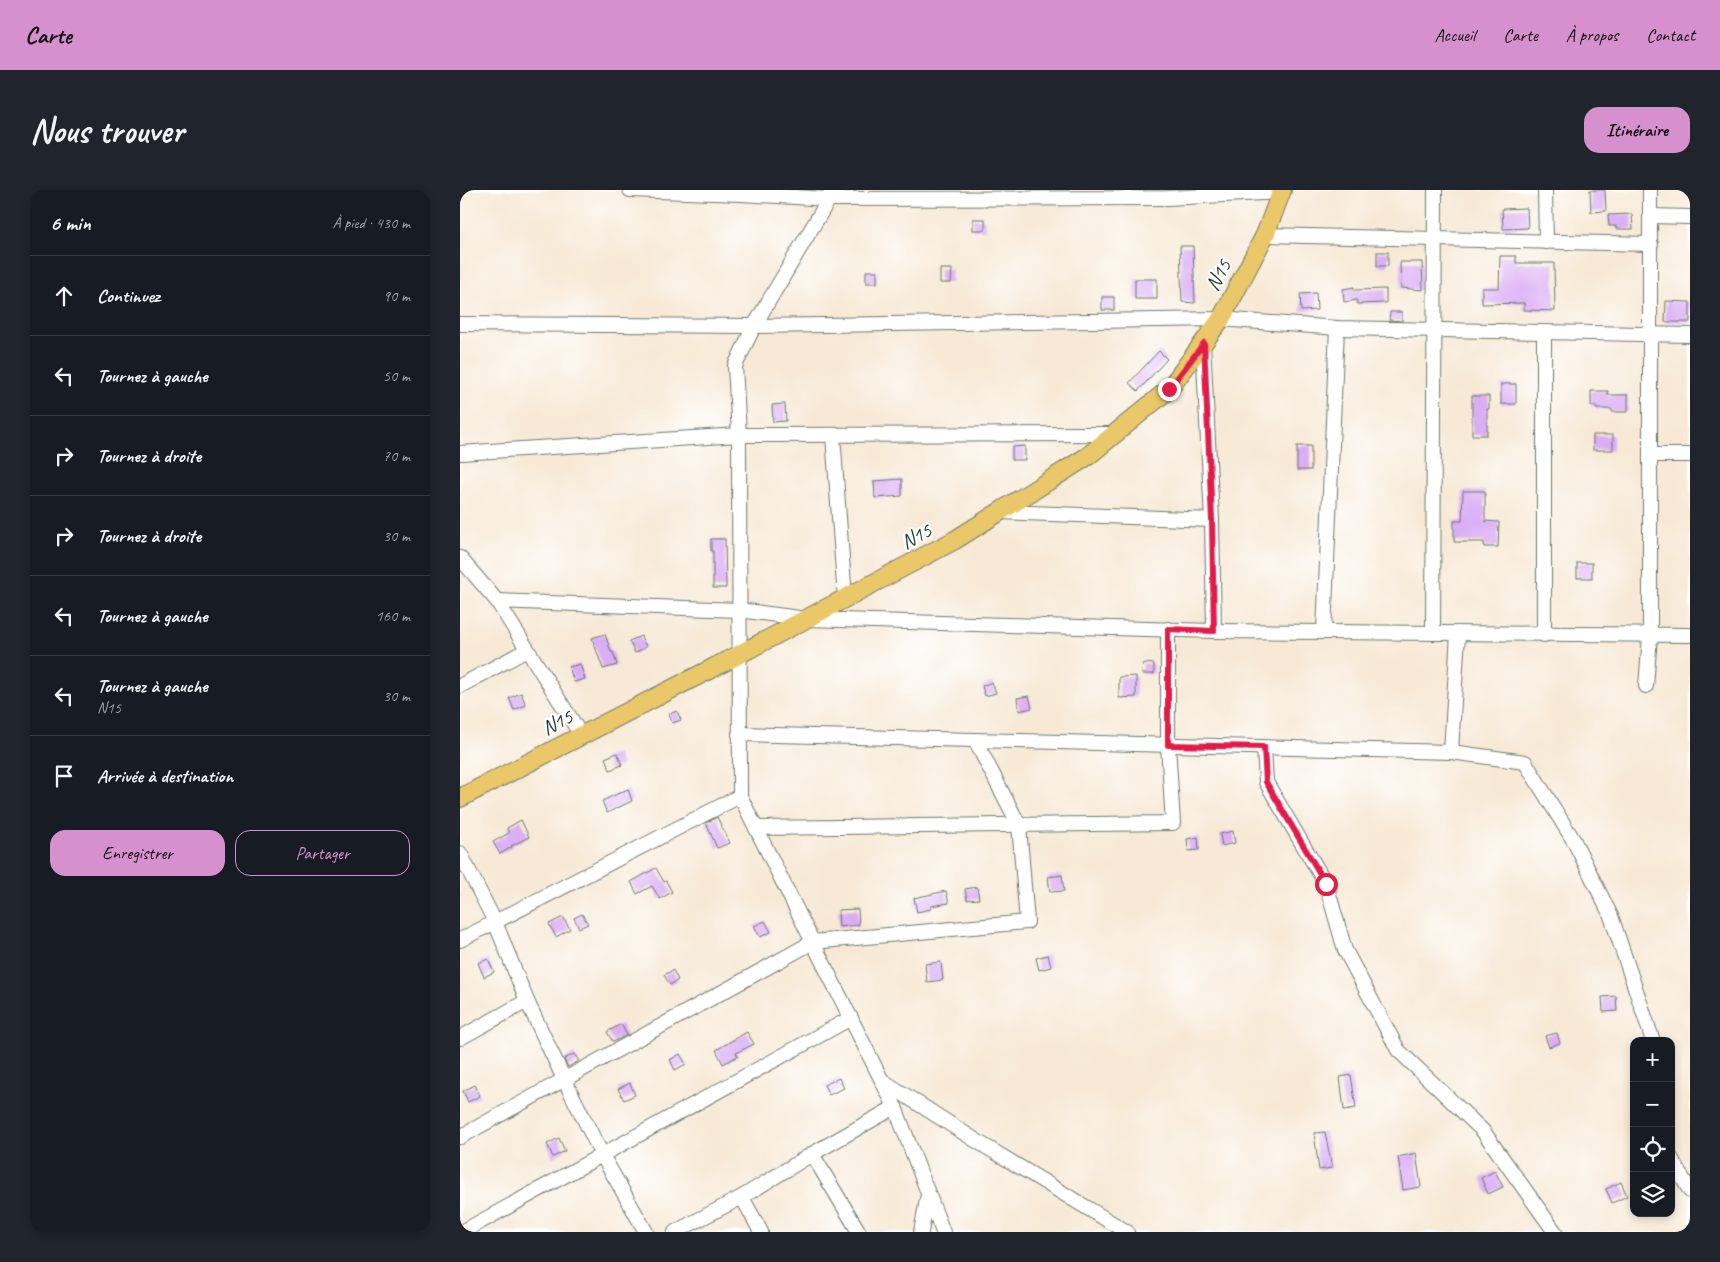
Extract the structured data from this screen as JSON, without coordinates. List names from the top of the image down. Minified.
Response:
{"streets":{"main road":["N15"]},"page":{"header":"Carte","nav":["Accueil","Carte","À propos","Contact"],"buttons":["Itinéraire",["Enregistrer","Partager"]],"title":"Nous trouver","heading":["6 min","À pied · 430 m"],"list":[["Continuez","90 m"],["Tournez à gauche","50 m"],["Tournez à droite","70 m"],["Tournez à droite","30 m"],["Tournez à gauche","160 m"],["Tournez à gauche","N15","30 m"],"Arrivée à destination"],"map_buttons":["+","−"]}}
